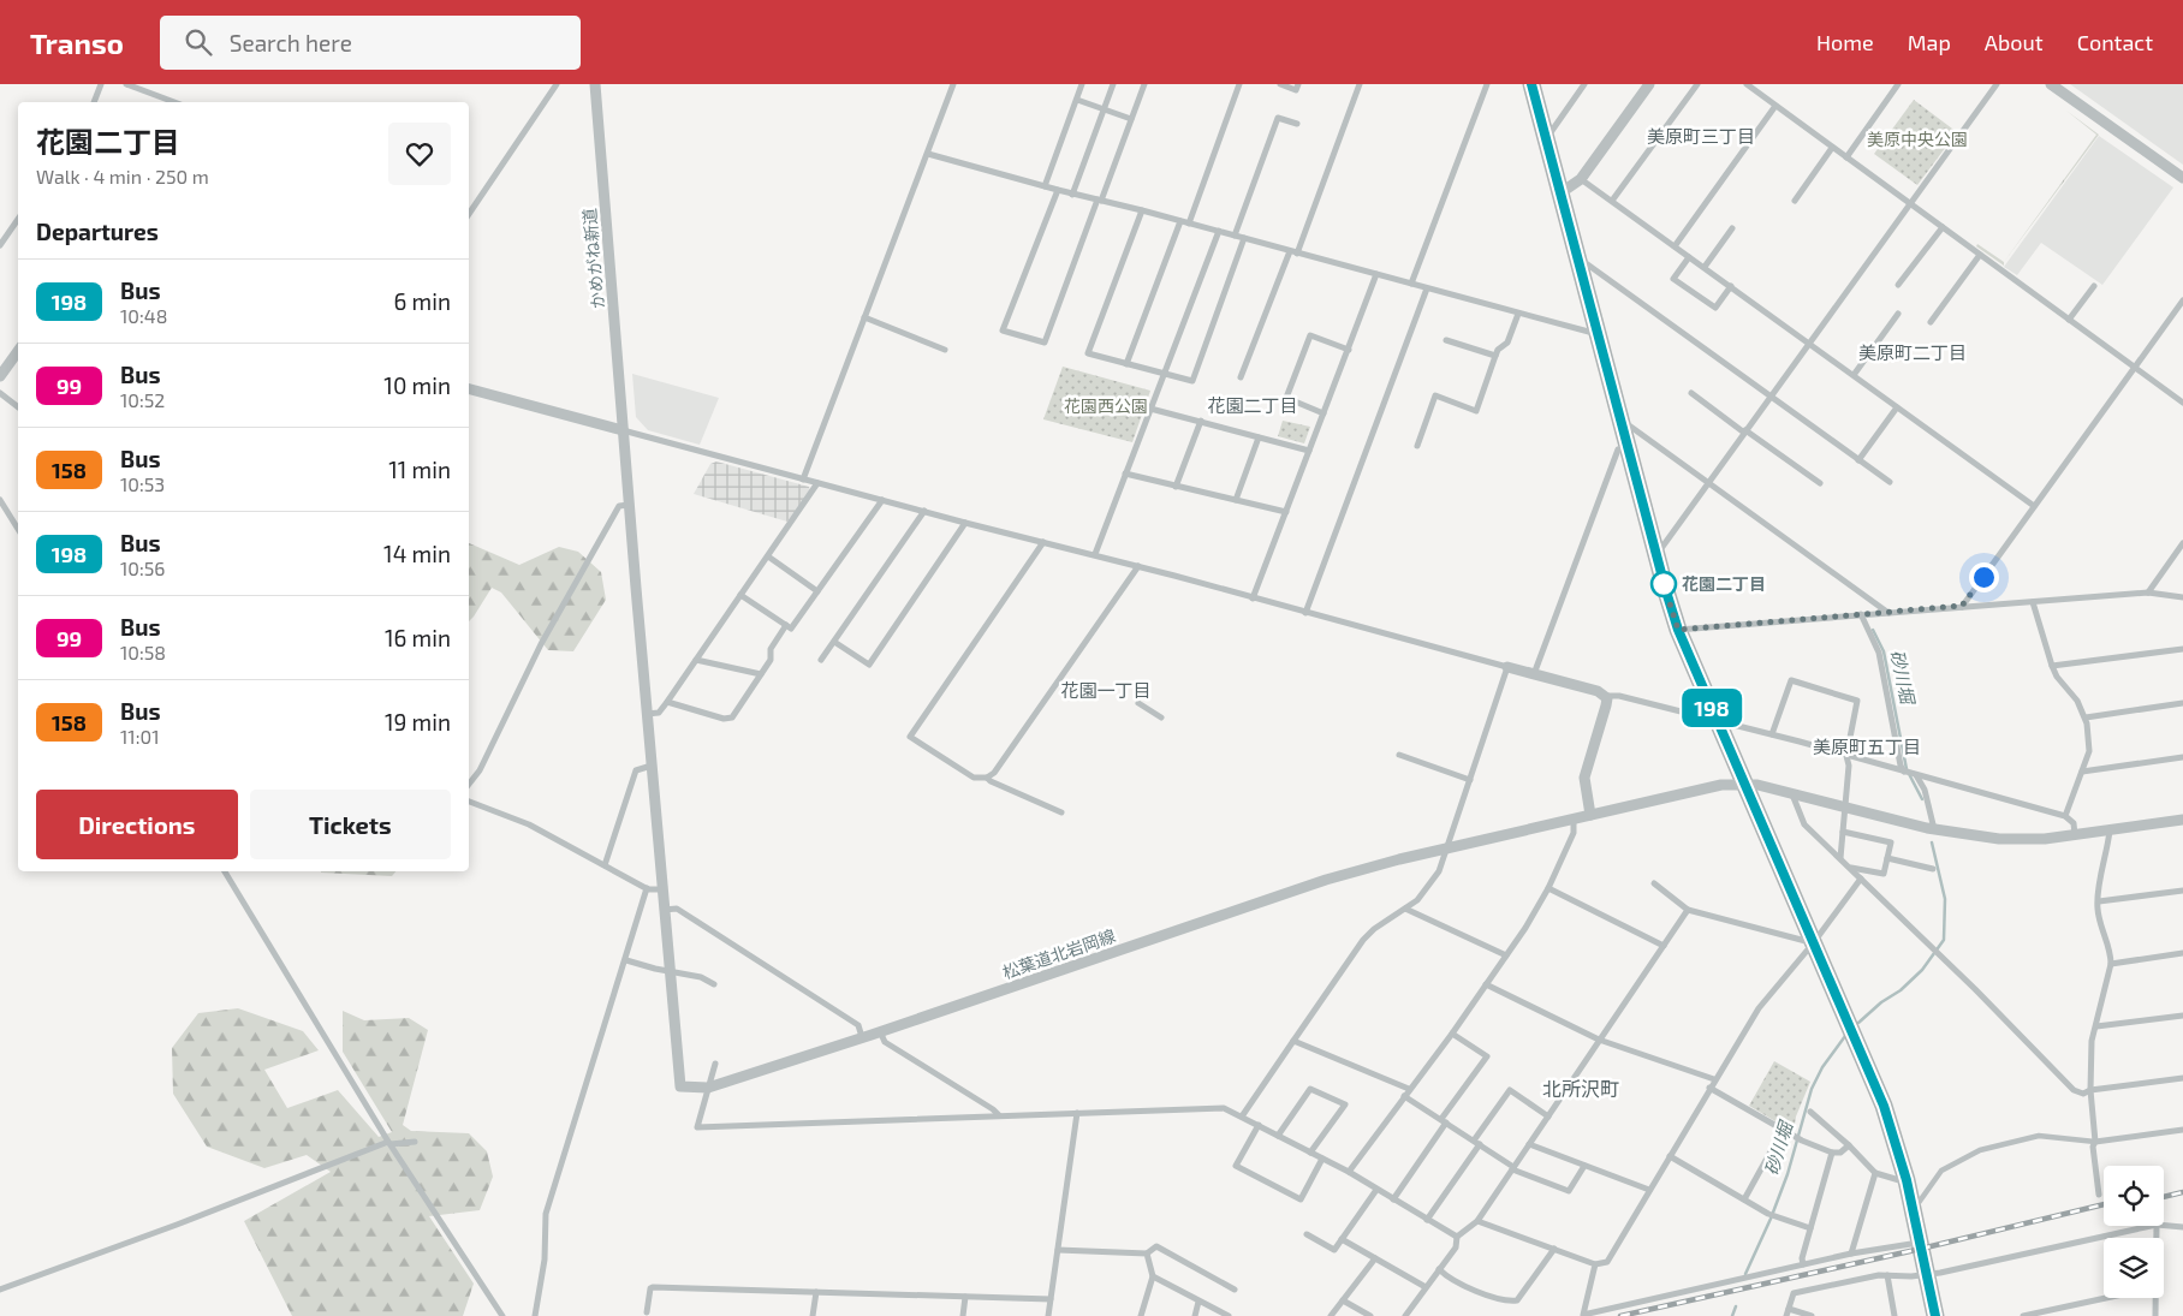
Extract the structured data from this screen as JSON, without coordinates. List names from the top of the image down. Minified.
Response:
{"streets":{"street":["かめがね新道","松葉道北岩岡線"]},"crossings":[["かめがね新道","松葉道北岩岡線"]],"districts":["美原町三丁目","美原町二丁目","花園二丁目","花園一丁目","美原町五丁目","北所沢町"],"water":["砂川堀"],"parks":["美原中央公園","花園西公園"],"places":["花園二丁目"],"lines":["bus line 198"],"page":{"header":"Transo","search":"Search here","nav":["Home","Map","About","Contact"],"on_map":"198","heading":[["花園二丁目","Walk · 4 min · 250 m"],"Departures"],"list":[{"mark":"198","name":"Bus","note":"10:48","value":"6 min"},{"mark":"99","name":"Bus","note":"10:52","value":"10 min"},{"mark":"158","name":"Bus","note":"10:53","value":"11 min"},{"mark":"198","name":"Bus","note":"10:56","value":"14 min"},{"mark":"99","name":"Bus","note":"10:58","value":"16 min"},{"mark":"158","name":"Bus","note":"11:01","value":"19 min"}],"buttons":["Directions","Tickets"]}}
